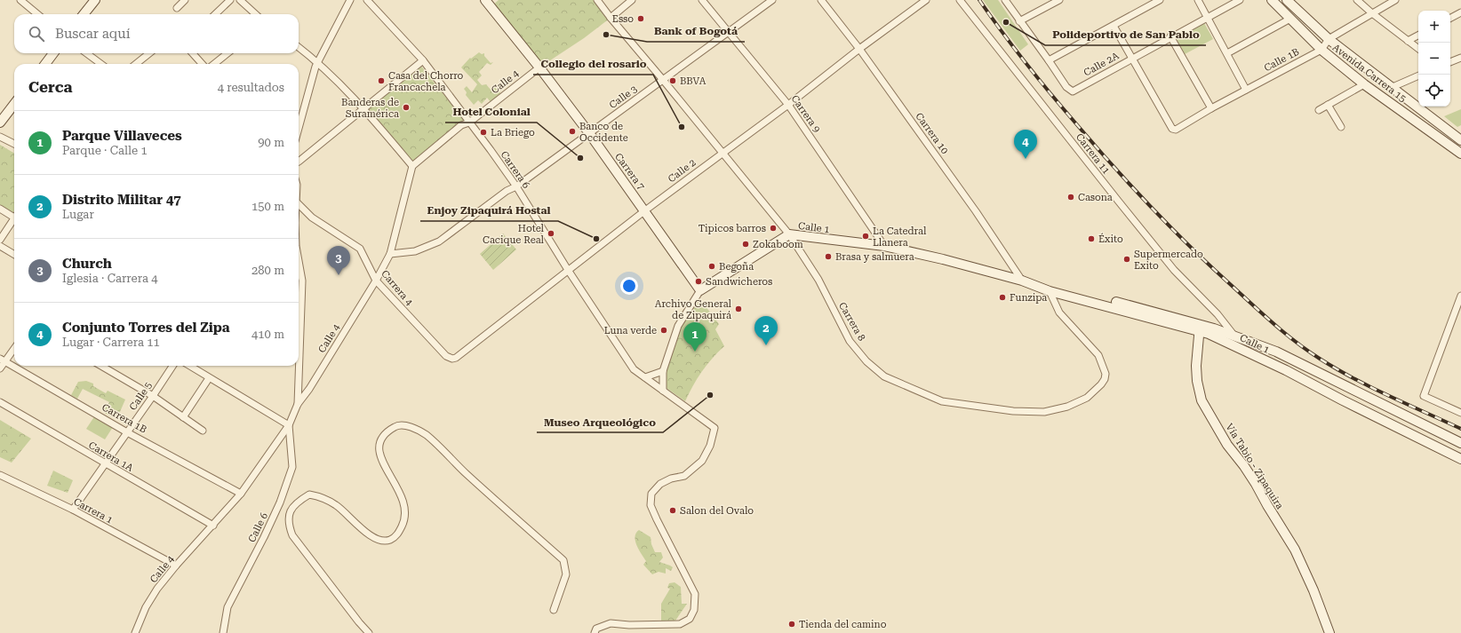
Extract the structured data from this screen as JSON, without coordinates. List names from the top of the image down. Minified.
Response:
{"streets":{"street":["Calle 1B","Calle 2A","Avenida Carrera 15","Calle 4","Calle 3","Carrera 9","Carrera 10","Carrera 11","Carrera 6","Calle 2","Carrera 7","Calle 1","Carrera 4","Carrera 8","Calle 5","Carrera 1B","Carrera 1A","Vía Tabio - Zipaquira","Carrera 1","Calle 6"]},"crossings":[["Calle 1B","Calle 2A"],["Calle 1B","Avenida Carrera 15"],["Calle 4","Calle 3"],["Calle 4","Carrera 6"],["Calle 4","Carrera 7"],["Calle 4","Carrera 4"],["Calle 4","Carrera 1B"],["Calle 4","Carrera 1A"],["Calle 4","Carrera 1"],["Calle 4","Calle 6"],["Calle 3","Carrera 9"],["Calle 3","Carrera 6"],["Calle 3","Carrera 7"],["Calle 3","Carrera 8"],["Carrera 9","Calle 2"],["Carrera 9","Calle 1"],["Carrera 10","Calle 2"],["Carrera 10","Calle 1"],["Carrera 11","Calle 1"],["Carrera 6","Calle 2"],["Carrera 6","Calle 1"],["Calle 2","Carrera 7"],["Calle 2","Carrera 4"],["Calle 2","Carrera 8"],["Carrera 7","Calle 1"],["Calle 1","Carrera 8"],["Calle 1","Vía Tabio - Zipaquira"],["Calle 5","Carrera 1B"],["Calle 5","Carrera 1A"],["Calle 5","Carrera 1"]],"places":["Esso","Polideportivo de San Pablo","Bank of Bogotá","Casa del Chorro Francachela","BBVA","Banderas de Suramérica","Collegio del rosario","Banco de Occidente","La Briego","Hotel Colonial","Casona","Tipicos barros","Hotel Cacique Real","La Catedral Llanera","Enjoy Zipaquirá Hostal","Éxito","Zokaboom","Brasa y salmuera","Supermercado Exito","Begoña","Sandwicheros","Funzipa","Archivo General de Zipaquirá","Luna verde","Museo Arqueológico","Salon del Ovalo","Tienda del camino"],"page":{"map_buttons":["+","−"],"search":"Buscar aquí","heading":["Cerca","4 resultados"],"list":[{"mark":"1","name":"Parque Villaveces","note":"Parque · Calle 1","value":"90 m"},{"mark":"2","name":"Distrito Militar 47","note":"Lugar","value":"150 m"},{"mark":"3","name":"Church","note":"Iglesia · Carrera 4","value":"280 m"},{"mark":"4","name":"Conjunto Torres del Zipa","note":"Lugar · Carrera 11","value":"410 m"}],"pins":["4","3","2","1"]}}
